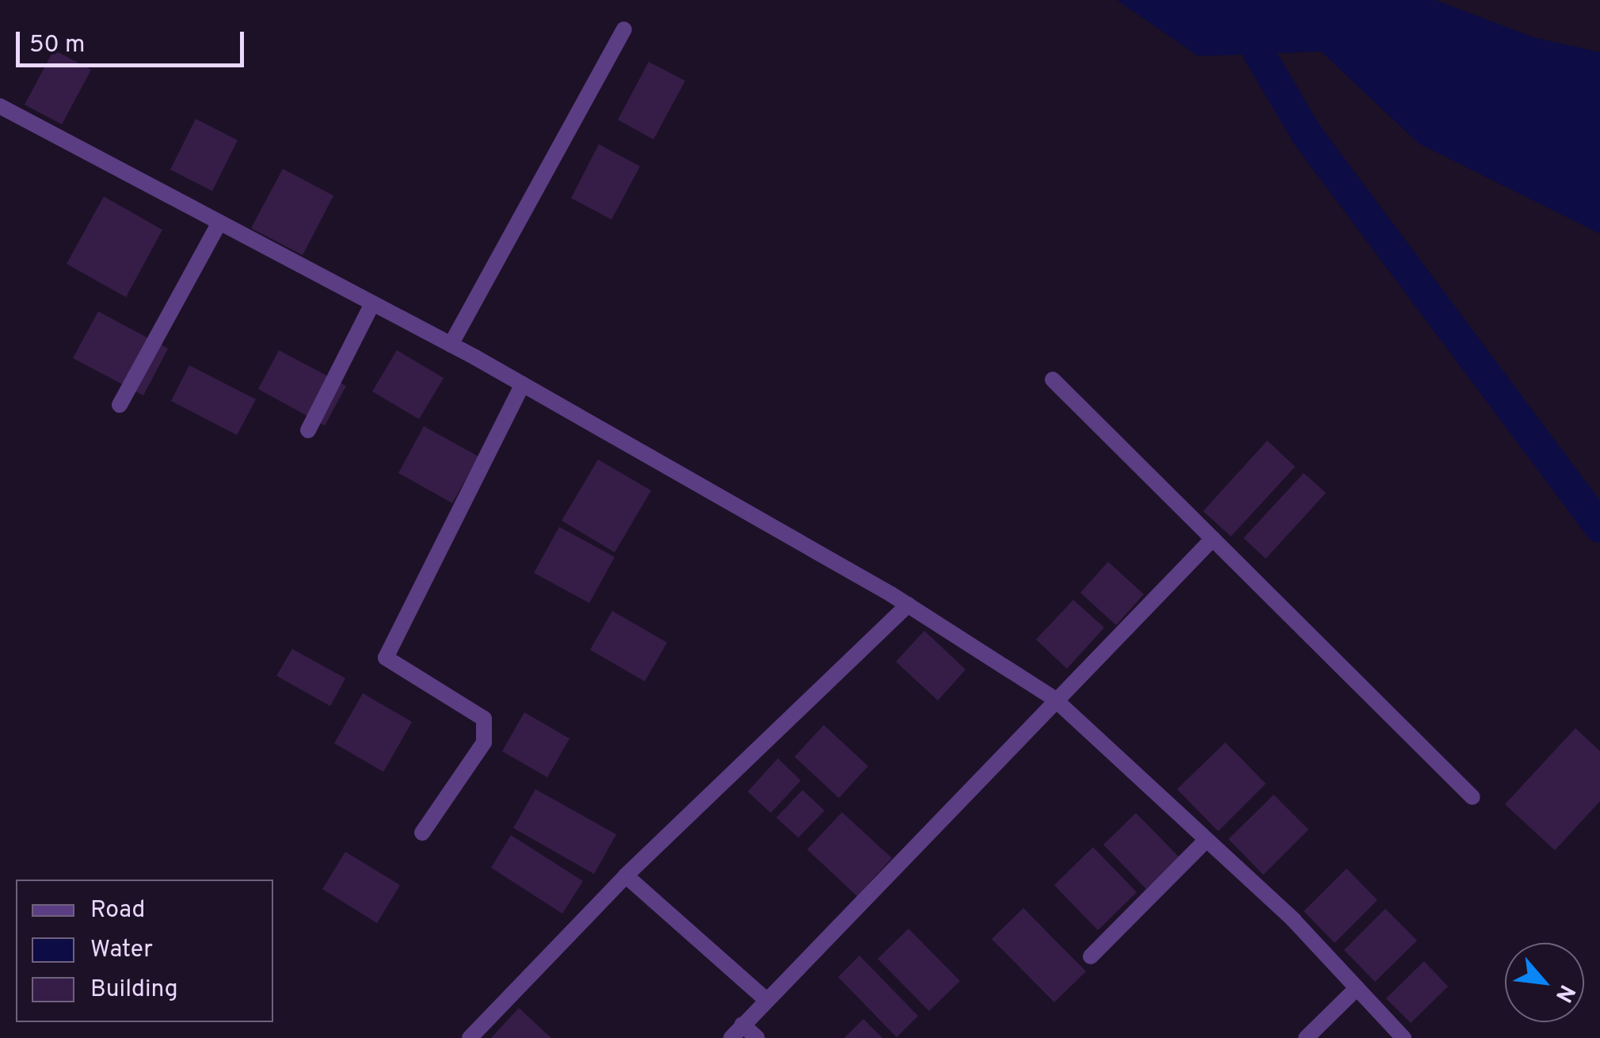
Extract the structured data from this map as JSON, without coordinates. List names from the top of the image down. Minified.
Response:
{"legend":["Road","Water","Building"],"scale_bar":"50 m","north":"bottom right"}
